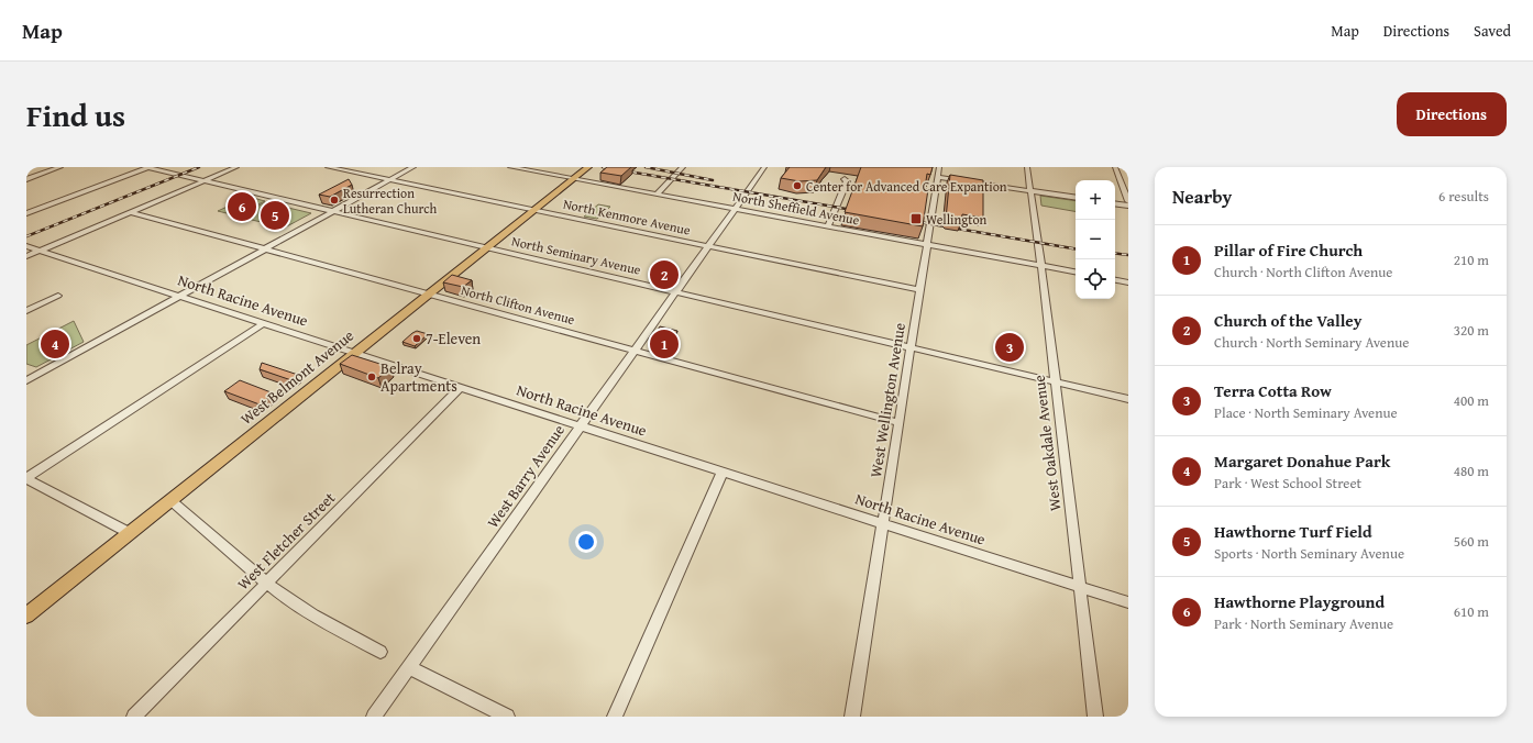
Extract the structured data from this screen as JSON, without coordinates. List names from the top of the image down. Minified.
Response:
{"streets":{"main road":["West Belmont Avenue"],"street":["North Sheffield Avenue","North Kenmore Avenue","North Seminary Avenue","North Racine Avenue","North Clifton Avenue","West Wellington Avenue","West Oakdale Avenue","West Barry Avenue","West Fletcher Street"]},"crossings":[["North Sheffield Avenue","West Belmont Avenue"],["North Sheffield Avenue","West Wellington Avenue"],["North Sheffield Avenue","West Oakdale Avenue"],["North Sheffield Avenue","West Barry Avenue"],["North Kenmore Avenue","West Belmont Avenue"],["North Kenmore Avenue","West Wellington Avenue"],["North Kenmore Avenue","West Barry Avenue"],["North Seminary Avenue","West Belmont Avenue"],["North Seminary Avenue","West Wellington Avenue"],["North Seminary Avenue","West Oakdale Avenue"],["North Seminary Avenue","West Barry Avenue"],["North Racine Avenue","West Belmont Avenue"],["North Racine Avenue","West Wellington Avenue"],["North Racine Avenue","West Oakdale Avenue"],["North Racine Avenue","West Barry Avenue"],["North Racine Avenue","West Fletcher Street"],["North Clifton Avenue","West Belmont Avenue"],["North Clifton Avenue","West Wellington Avenue"],["North Clifton Avenue","West Barry Avenue"]],"places":{"other":["Center for Advanced Care Expantion","Resurrection Lutheran Church","7-Eleven","Belray Apartments"],"transit":["Wellington"]},"page":{"header":"Map","nav":["Map","Directions","Saved"],"title":"Find us","buttons":"Directions","heading":["Nearby","6 results"],"map_buttons":["+","−"],"pins":["6","5","2","1","4","3"],"list":[{"mark":"1","name":"Pillar of Fire Church","note":"Church · North Clifton Avenue","value":"210 m"},{"mark":"2","name":"Church of the Valley","note":"Church · North Seminary Avenue","value":"320 m"},{"mark":"3","name":"Terra Cotta Row","note":"Place · North Seminary Avenue","value":"400 m"},{"mark":"4","name":"Margaret Donahue Park","note":"Park · West School Street","value":"480 m"},{"mark":"5","name":"Hawthorne Turf Field","note":"Sports · North Seminary Avenue","value":"560 m"},{"mark":"6","name":"Hawthorne Playground","note":"Park · North Seminary Avenue","value":"610 m"}]}}
